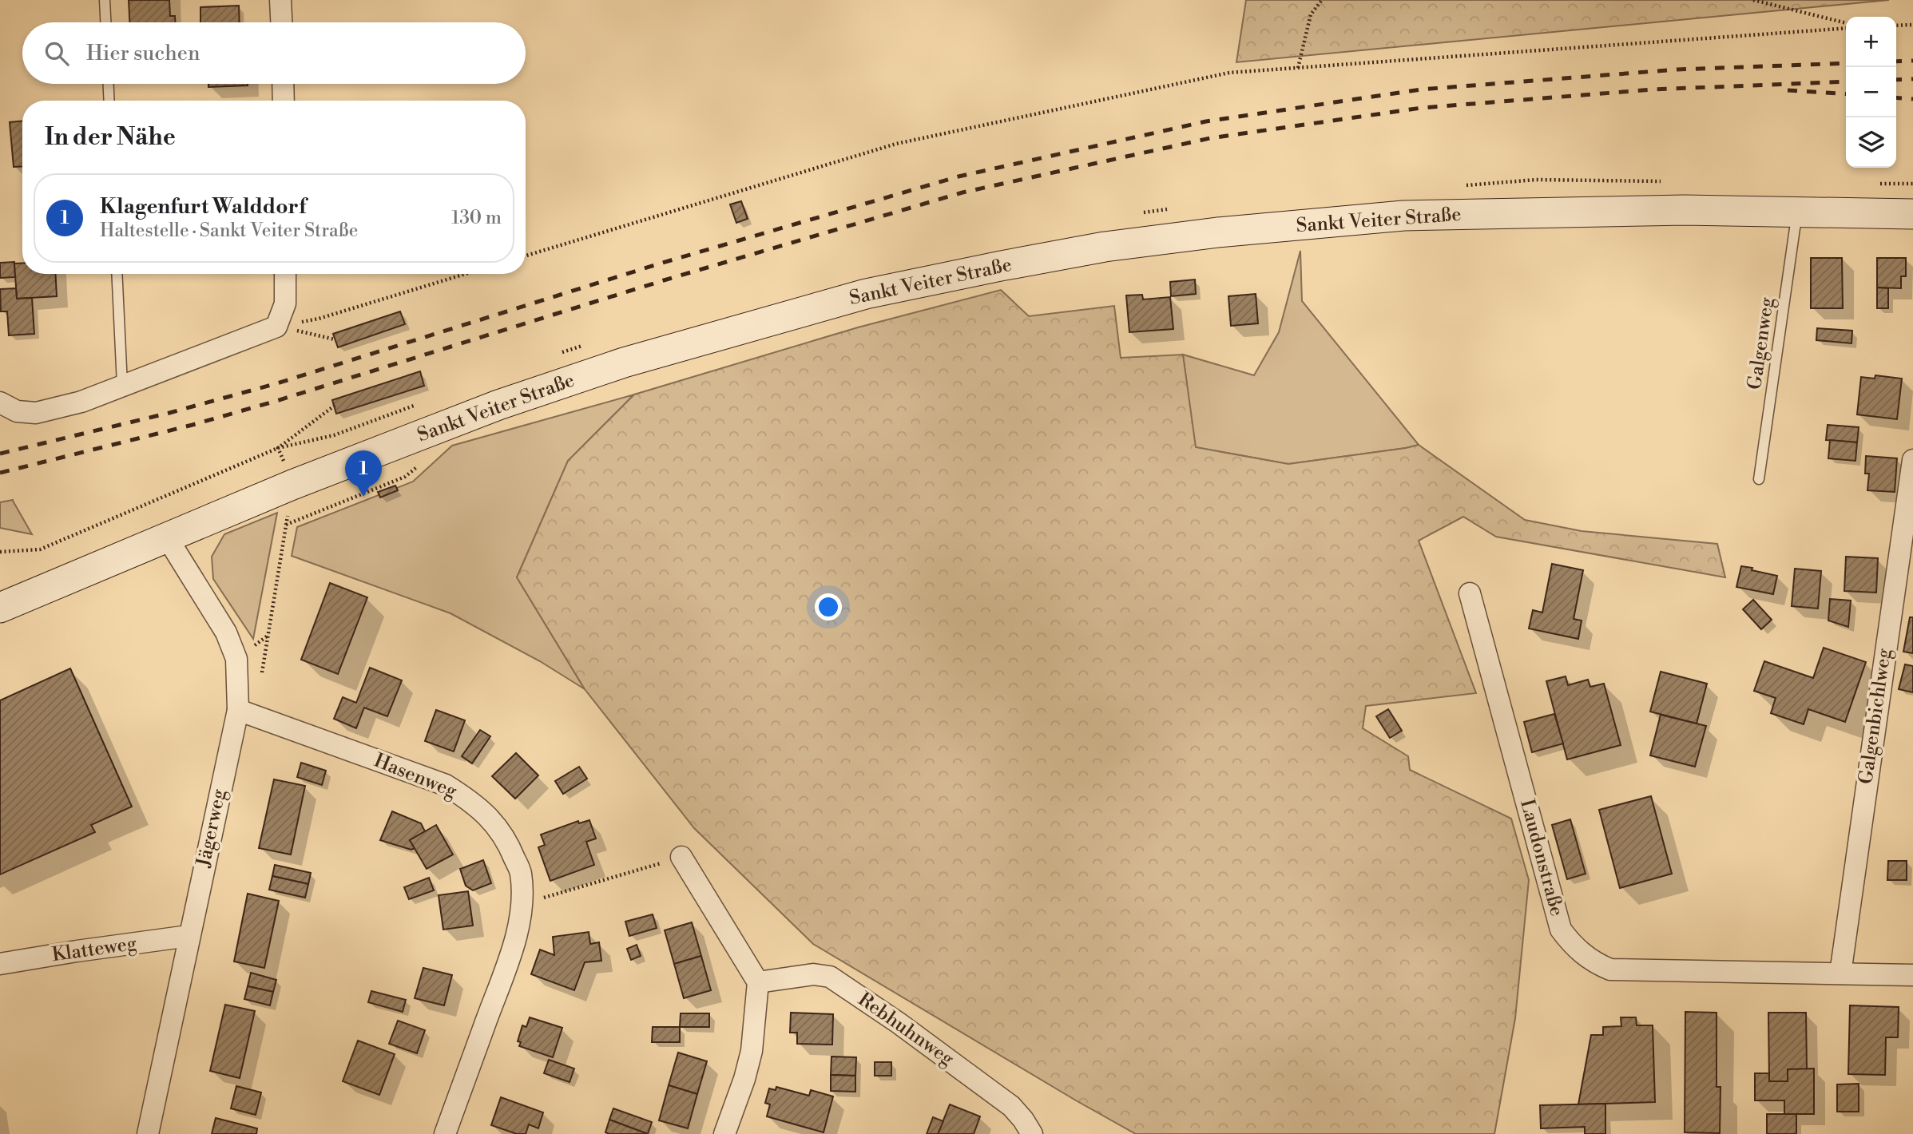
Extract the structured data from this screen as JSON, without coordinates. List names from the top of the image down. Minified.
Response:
{"streets":{"main road":["Sankt Veiter Straße"],"street":["Galgenbichlweg","Hasenweg","Jägerweg","Laudonstraße","Klatteweg","Rebhuhnweg"],"lane":["Galgenweg"]},"crossings":[["Sankt Veiter Straße","Galgenweg"],["Sankt Veiter Straße","Jägerweg"],["Galgenbichlweg","Laudonstraße"],["Hasenweg","Jägerweg"],["Jägerweg","Klatteweg"]],"page":{"map_buttons":["+","−"],"search":"Hier suchen","heading":"In der Nähe","list":[{"mark":"1","name":"Klagenfurt Walddorf","note":"Haltestelle · Sankt Veiter Straße","value":"130 m"}],"pins":"1"}}
